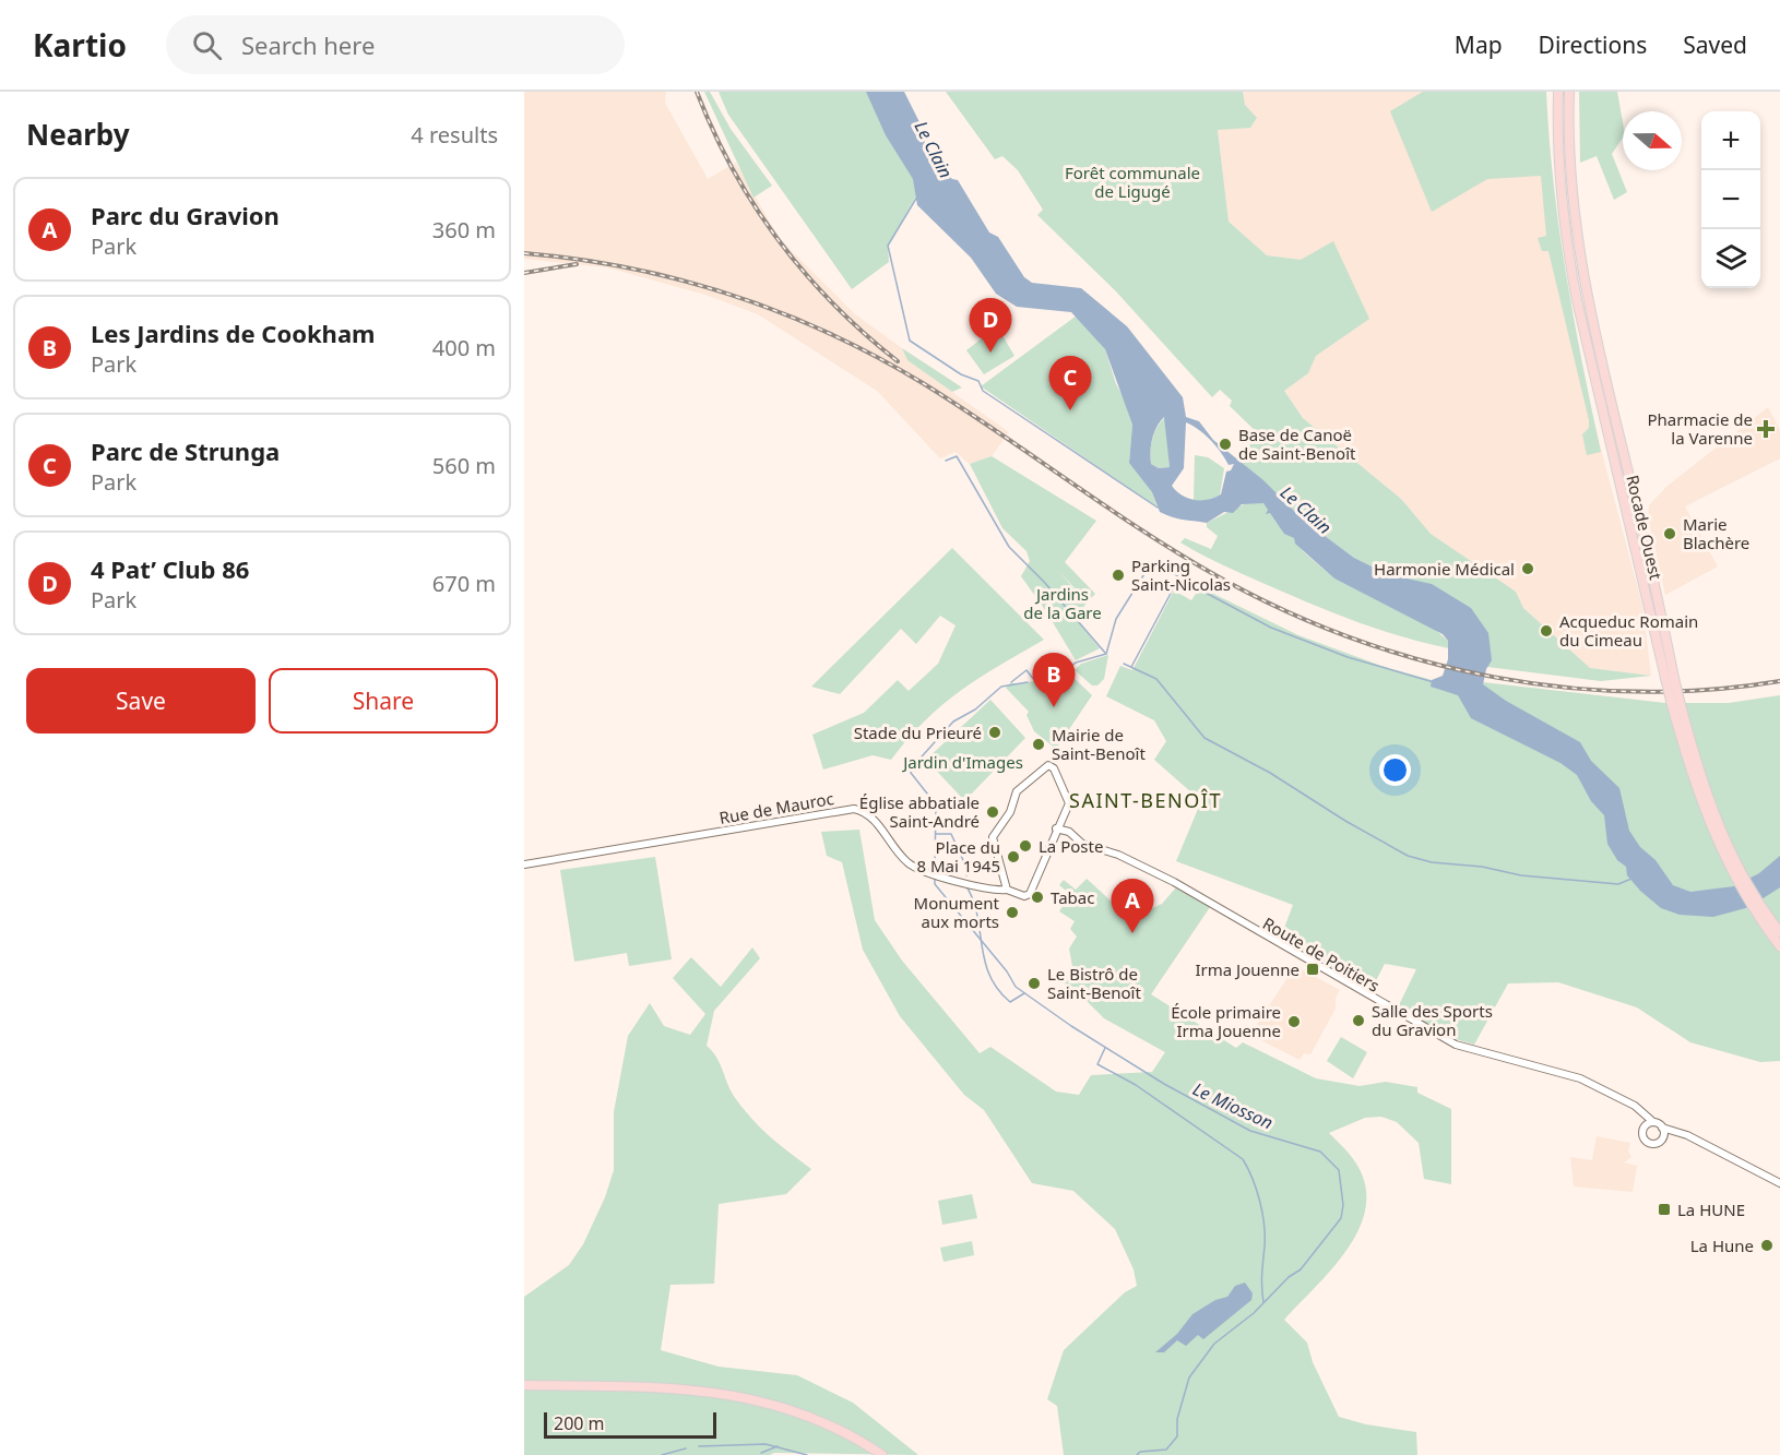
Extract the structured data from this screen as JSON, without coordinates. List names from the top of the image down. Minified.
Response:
{"streets":{"main road":["Rocade Ouest"],"street":["Rue de Mauroc","Route de Poitiers"]},"crossings":[["Rue de Mauroc","Route de Poitiers"]],"districts":["SAINT-BENOÎT"],"water":["Le Clain","Le Miosson"],"parks":["Forêt communale de Ligugé","Jardins de la Gare","Jardin d'Images"],"places":{"health":["Pharmacie de la Varenne"],"other":["Base de Canoë de Saint-Benoît","Marie Blachère","Harmonie Médical","Parking Saint-Nicolas","Acqueduc Romain du Cimeau","Stade du Prieuré","Mairie de Saint-Benoît","Église abbatiale Saint-André","La Poste","Place du 8 Mai 1945","Tabac","Monument aux morts","Le Bistrô de Saint-Benoît","Salle des Sports du Gravion","École primaire Irma Jouenne","La Hune"],"transit":["Irma Jouenne","La HUNE"]},"scale_bar":"200 m","north":"right","page":{"header":"Kartio","search":"Search here","nav":["Map","Directions","Saved"],"heading":["Nearby","4 results"],"map_buttons":["+","−"],"list":[{"mark":"A","name":"Parc du Gravion","note":"Park","value":"360 m"},{"mark":"B","name":"Les Jardins de Cookham","note":"Park","value":"400 m"},{"mark":"C","name":"Parc de Strunga","note":"Park","value":"560 m"},{"mark":"D","name":"4 Pat’ Club 86","note":"Park","value":"670 m"}],"pins":["D","C","B","A"],"buttons":["Save","Share"],"scale":"200 m"}}
